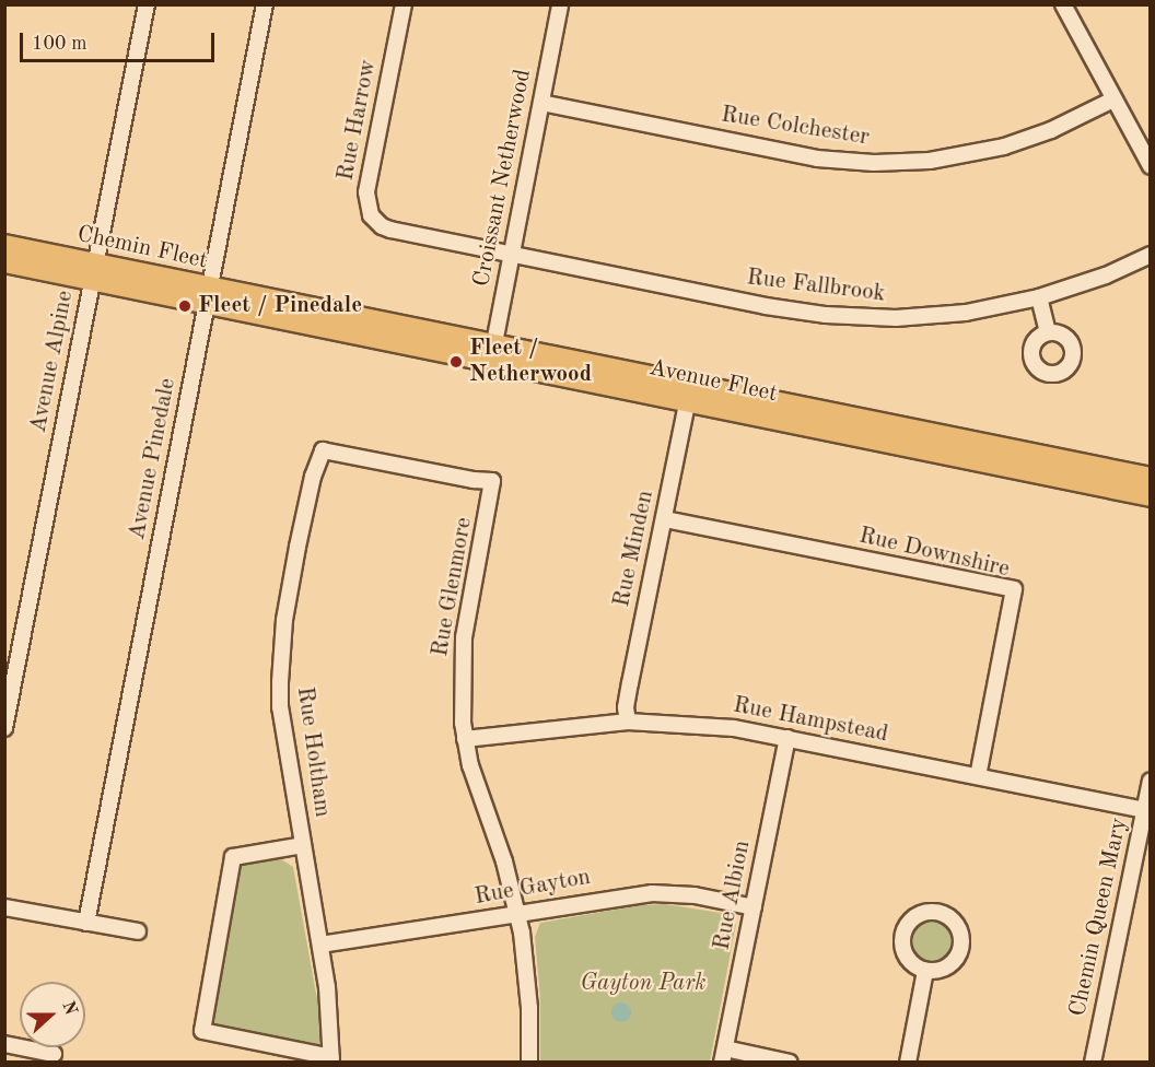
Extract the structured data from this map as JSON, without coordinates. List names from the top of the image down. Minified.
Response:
{"streets":{"main road":["Chemin Fleet","Avenue Fleet"],"street":["Rue Harrow","Rue Colchester","Croissant Netherwood","Rue Fallbrook","Avenue Alpine","Avenue Pinedale","Rue Minden","Rue Downshire","Rue Glenmore","Rue Hampstead","Rue Holtham","Rue Gayton","Rue Albion","Chemin Queen Mary"]},"crossings":[["Rue Harrow","Croissant Netherwood"],["Rue Harrow","Rue Fallbrook"],["Rue Colchester","Croissant Netherwood"],["Croissant Netherwood","Rue Fallbrook"],["Croissant Netherwood","Avenue Fleet"],["Chemin Fleet","Avenue Alpine"],["Chemin Fleet","Avenue Fleet"],["Chemin Fleet","Avenue Pinedale"],["Avenue Fleet","Rue Minden"],["Rue Minden","Rue Downshire"],["Rue Minden","Rue Hampstead"],["Rue Downshire","Rue Hampstead"],["Rue Glenmore","Rue Hampstead"],["Rue Glenmore","Rue Holtham"],["Rue Glenmore","Rue Gayton"],["Rue Hampstead","Rue Albion"],["Rue Hampstead","Chemin Queen Mary"],["Rue Holtham","Rue Gayton"],["Rue Gayton","Rue Albion"]],"parks":["Gayton Park"],"places":["Fleet / Pinedale","Fleet / Netherwood"],"scale_bar":"100 m","north":"right"}
